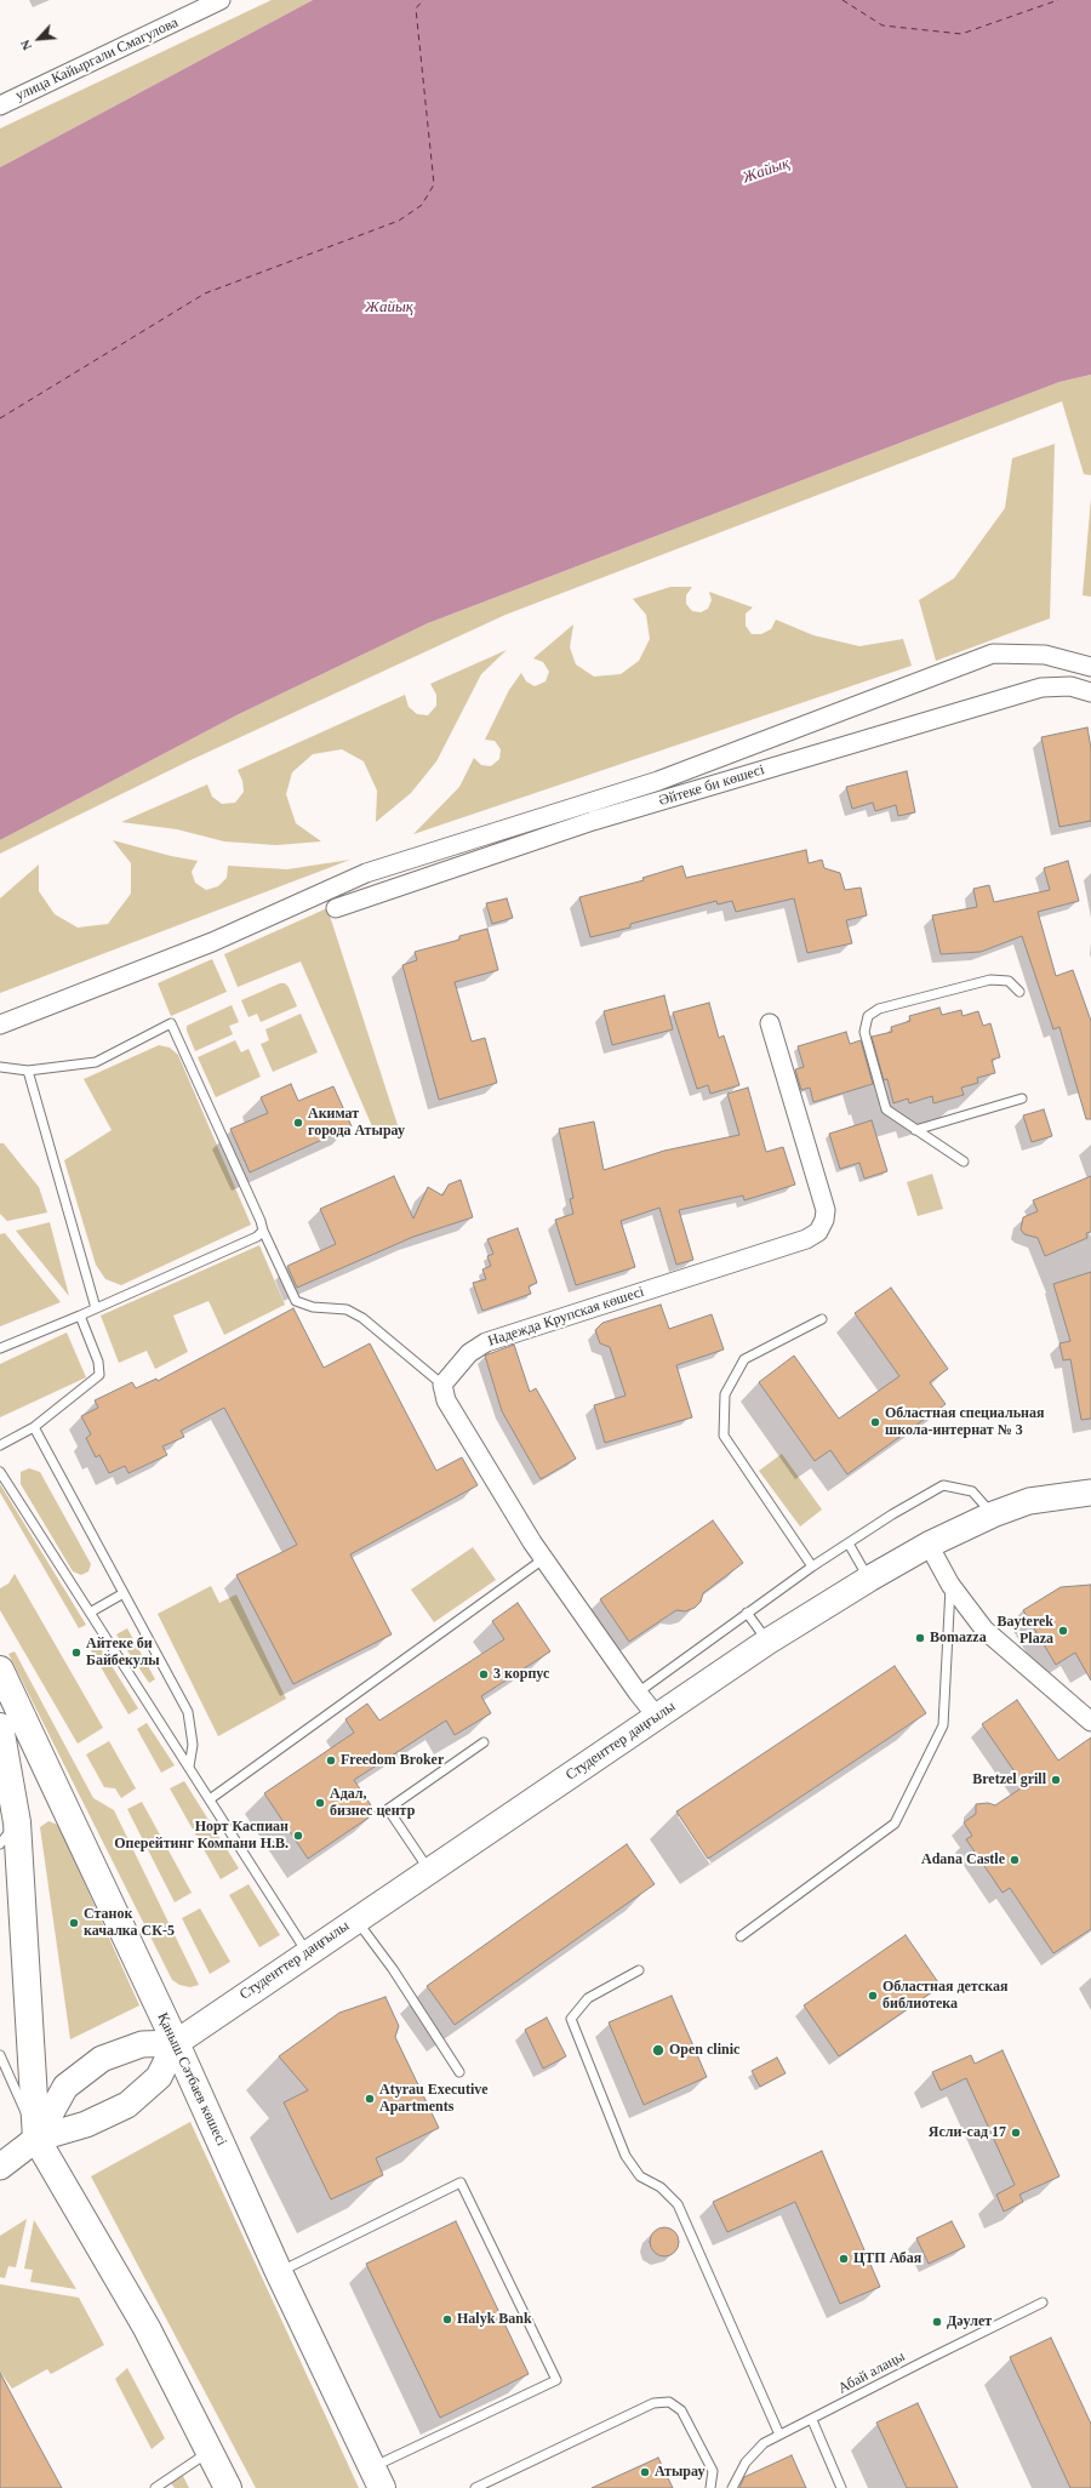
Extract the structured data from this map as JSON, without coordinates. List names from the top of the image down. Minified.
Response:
{"streets":{"main road":["Қаныш Сәтбаев көшесі"],"street":["улица Кайыргали Смагулова","Әйтеке би көшесі","Надежда Крупская көшесі","Студенттер даңғылы"],"lane":["Абай алаңы"]},"crossings":[["Студенттер даңғылы","Қаныш Сәтбаев көшесі"]],"water":["Жайық"],"places":["Акимат города Атырау","Областная специальная школа-интернат № 3","Bayterek Plaza","Bomazza","Айтеке би Байбекулы","3 корпус","Freedom Broker","Bretzel grill","Адал, бизнес центр","Норт Каспиан Оперейтинг Компани Н.В.","Adana Сastle","Станок качалка СК-5","Областная детская библиотека","Open clinic","Atyrau Executive Apartments","Ясли-сад 17","ЦТП Абая","Halyk Bank","Дәулет","Атырау"],"north":"bottom left"}
